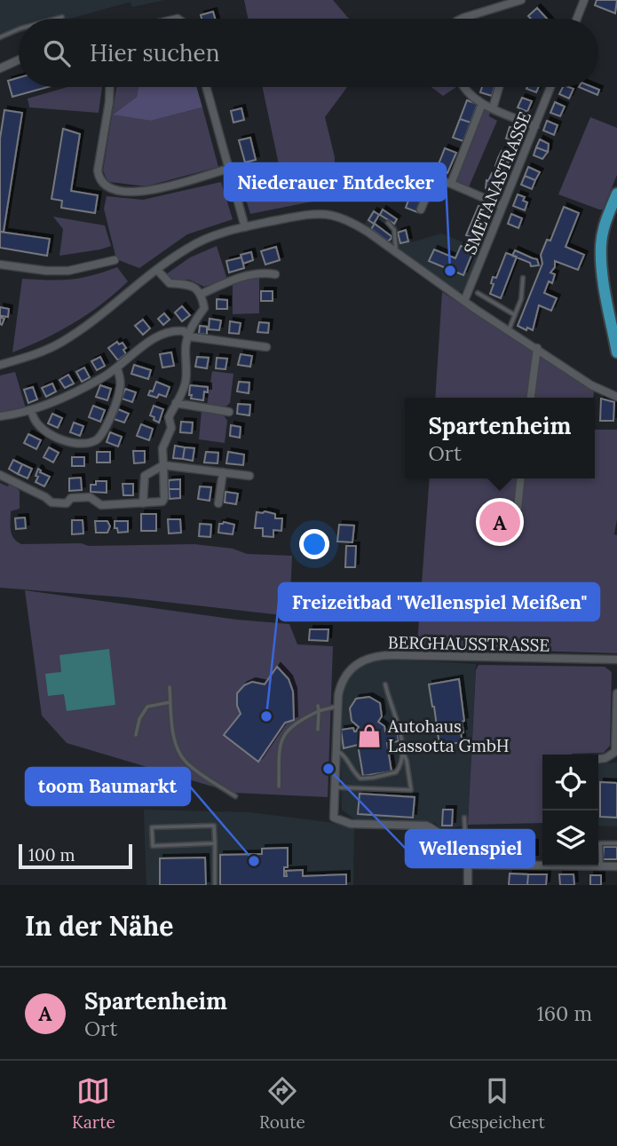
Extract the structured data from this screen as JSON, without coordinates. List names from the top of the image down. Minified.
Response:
{"streets":{"street":["SMETANASTRASSE","BERGHAUSSTRASSE"]},"places":{"other":["Niederauer Entdecker","Freizeitbad \"Wellenspiel Meißen\"","Wellenspiel","toom Baumarkt"],"shop":["Autohaus Lassotta GmbH"]},"scale_bar":"100 m","page":{"search":"Hier suchen","popup":["Spartenheim","Ort"],"pins":"A","scale":"100 m","heading":"In der Nähe","list":[{"mark":"A","name":"Spartenheim","note":"Ort","value":"160 m"}],"nav":["Karte","Route","Gespeichert"]}}
